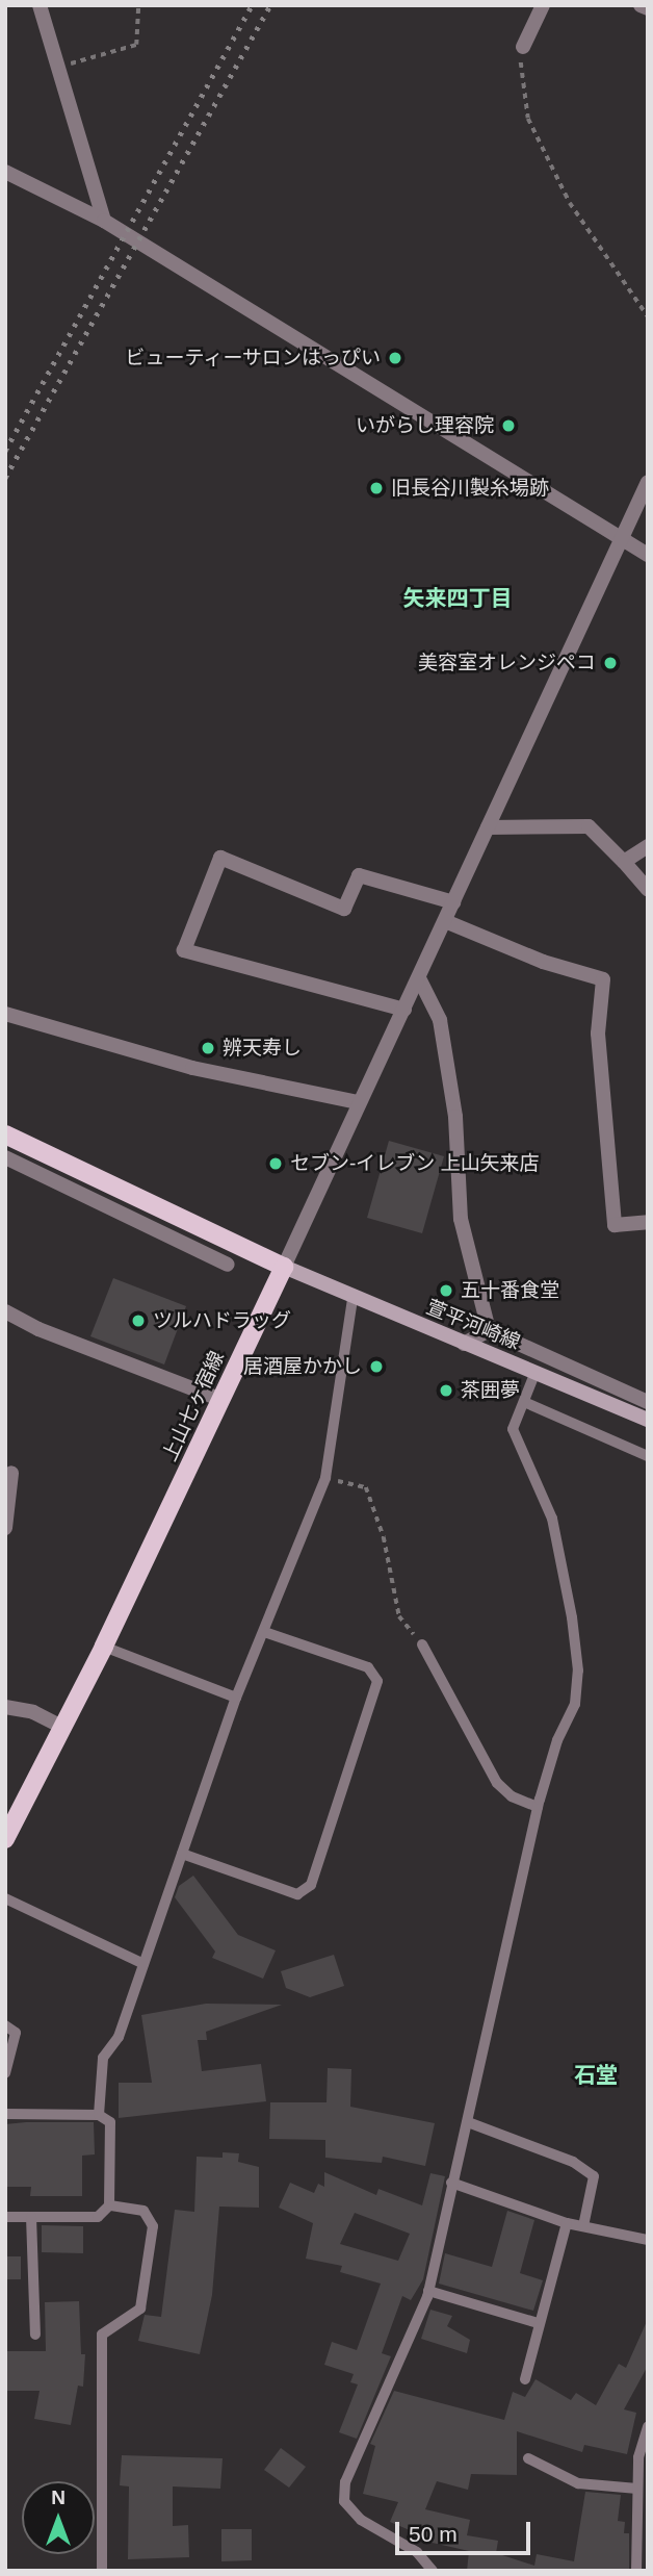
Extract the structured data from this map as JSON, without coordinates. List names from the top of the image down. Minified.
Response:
{"streets":{"main road":["萱平河崎線","上山七ヶ宿線"]},"crossings":[["萱平河崎線","上山七ヶ宿線"]],"districts":["矢来四丁目","石堂"],"places":["ビューティーサロンはっぴい","いがらし理容院","旧長谷川製糸場跡","美容室オレンジペコ","辨天寿し","セブン-イレブン 上山矢来店","五十番食堂","ツルハドラッグ","居酒屋かかし","茶囲夢"],"scale_bar":"50 m","north":"top"}
